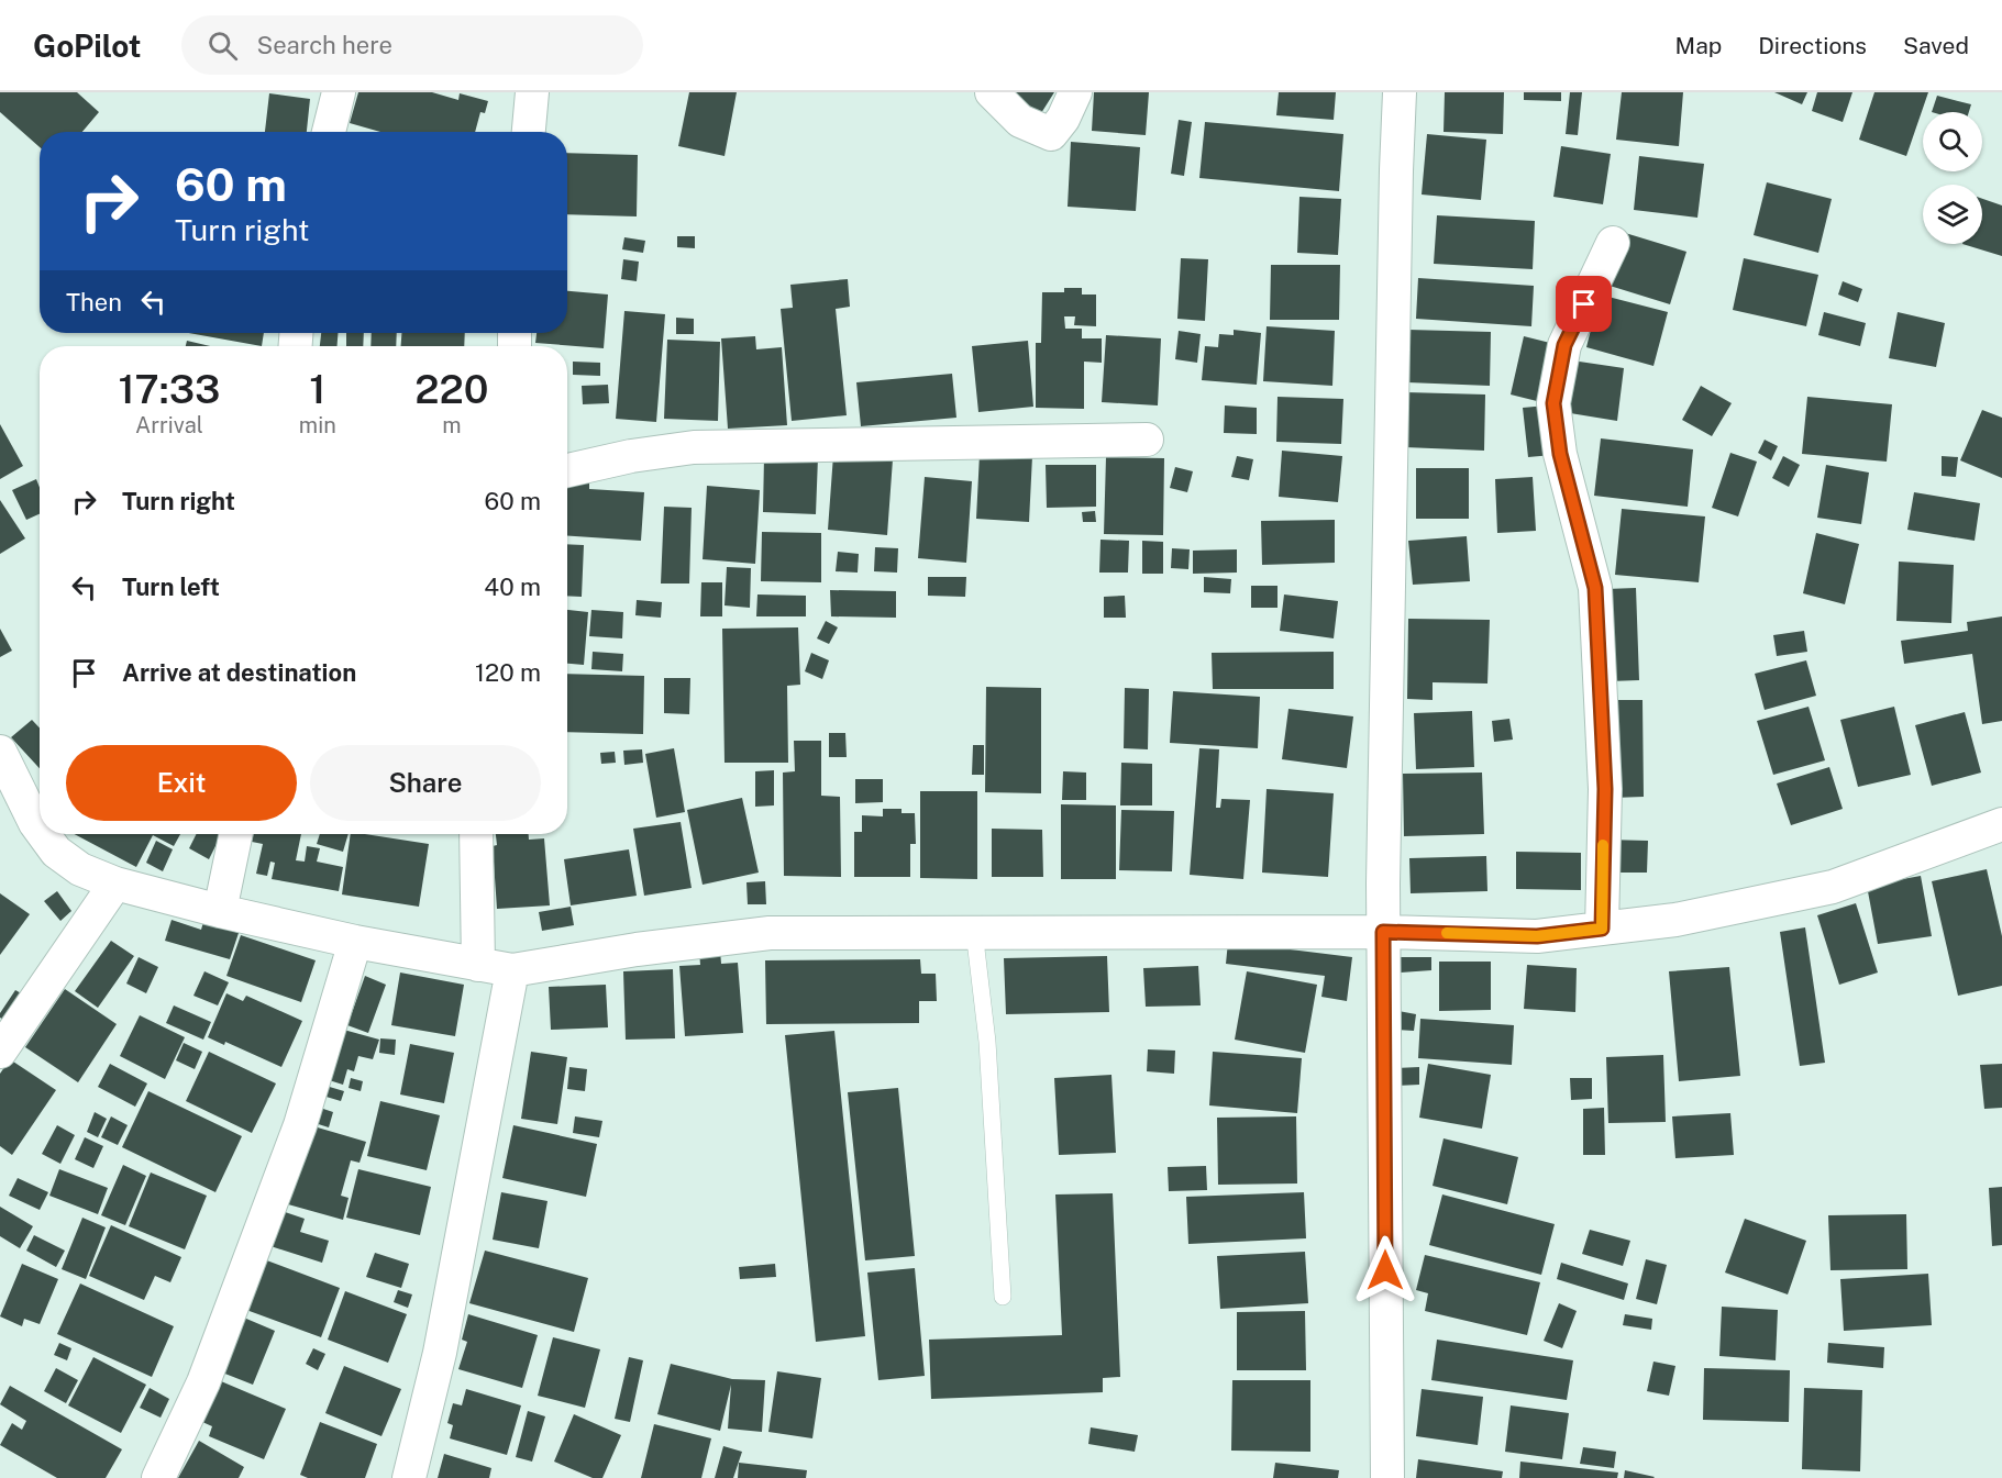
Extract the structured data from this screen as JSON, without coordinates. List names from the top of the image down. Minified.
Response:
{"page":{"header":"GoPilot","search":"Search here","nav":["Map","Directions","Saved"],"turn":["60 m","Turn right"],"then":"Then","eta":["17:33","Arrival","1","min","220","m"],"list":[{"name":"Turn right","value":"60 m"},{"name":"Turn left","value":"40 m"},{"name":"Arrive at destination","value":"120 m"}],"buttons":["Exit","Share"]}}
